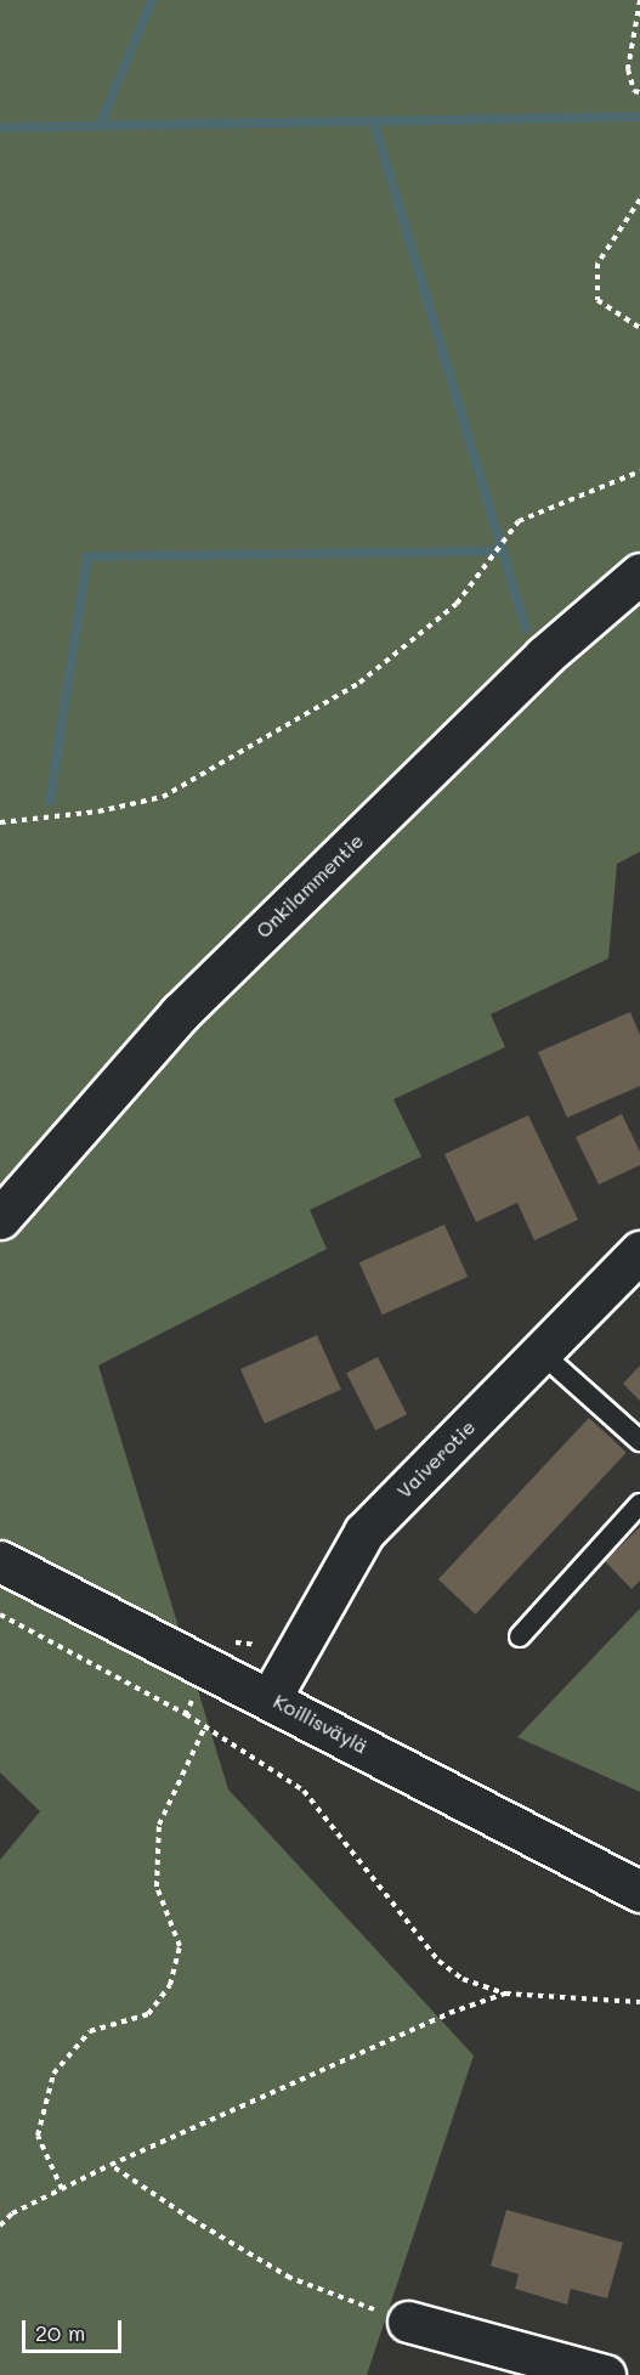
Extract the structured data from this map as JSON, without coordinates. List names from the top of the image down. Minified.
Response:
{"streets":{"street":["Onkilammentie","Vaiverotie","Koillisväylä"]},"crossings":[["Vaiverotie","Koillisväylä"]],"scale_bar":"20 m"}
